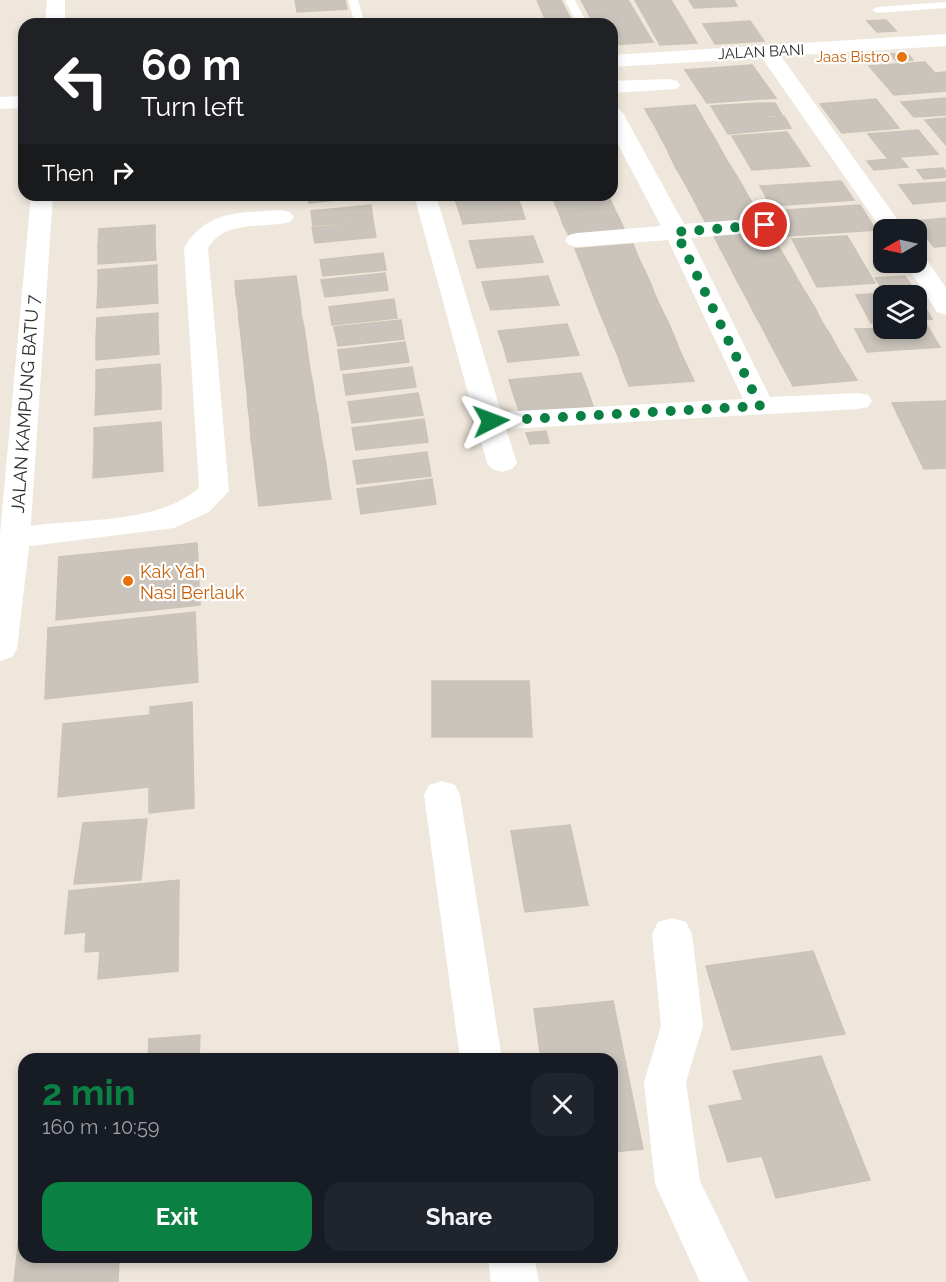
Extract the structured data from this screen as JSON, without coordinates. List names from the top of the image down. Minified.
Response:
{"streets":{"street":["JALAN BANI","JALAN KAMPUNG BATU 7"]},"places":["Jaas Bistro","Kak Yah Nasi Berlauk"],"north":"left","page":{"turn":["60 m","Turn left"],"then":"Then","heading":["2 min","160 m · 10:59"],"buttons":["Exit","Share"]}}
